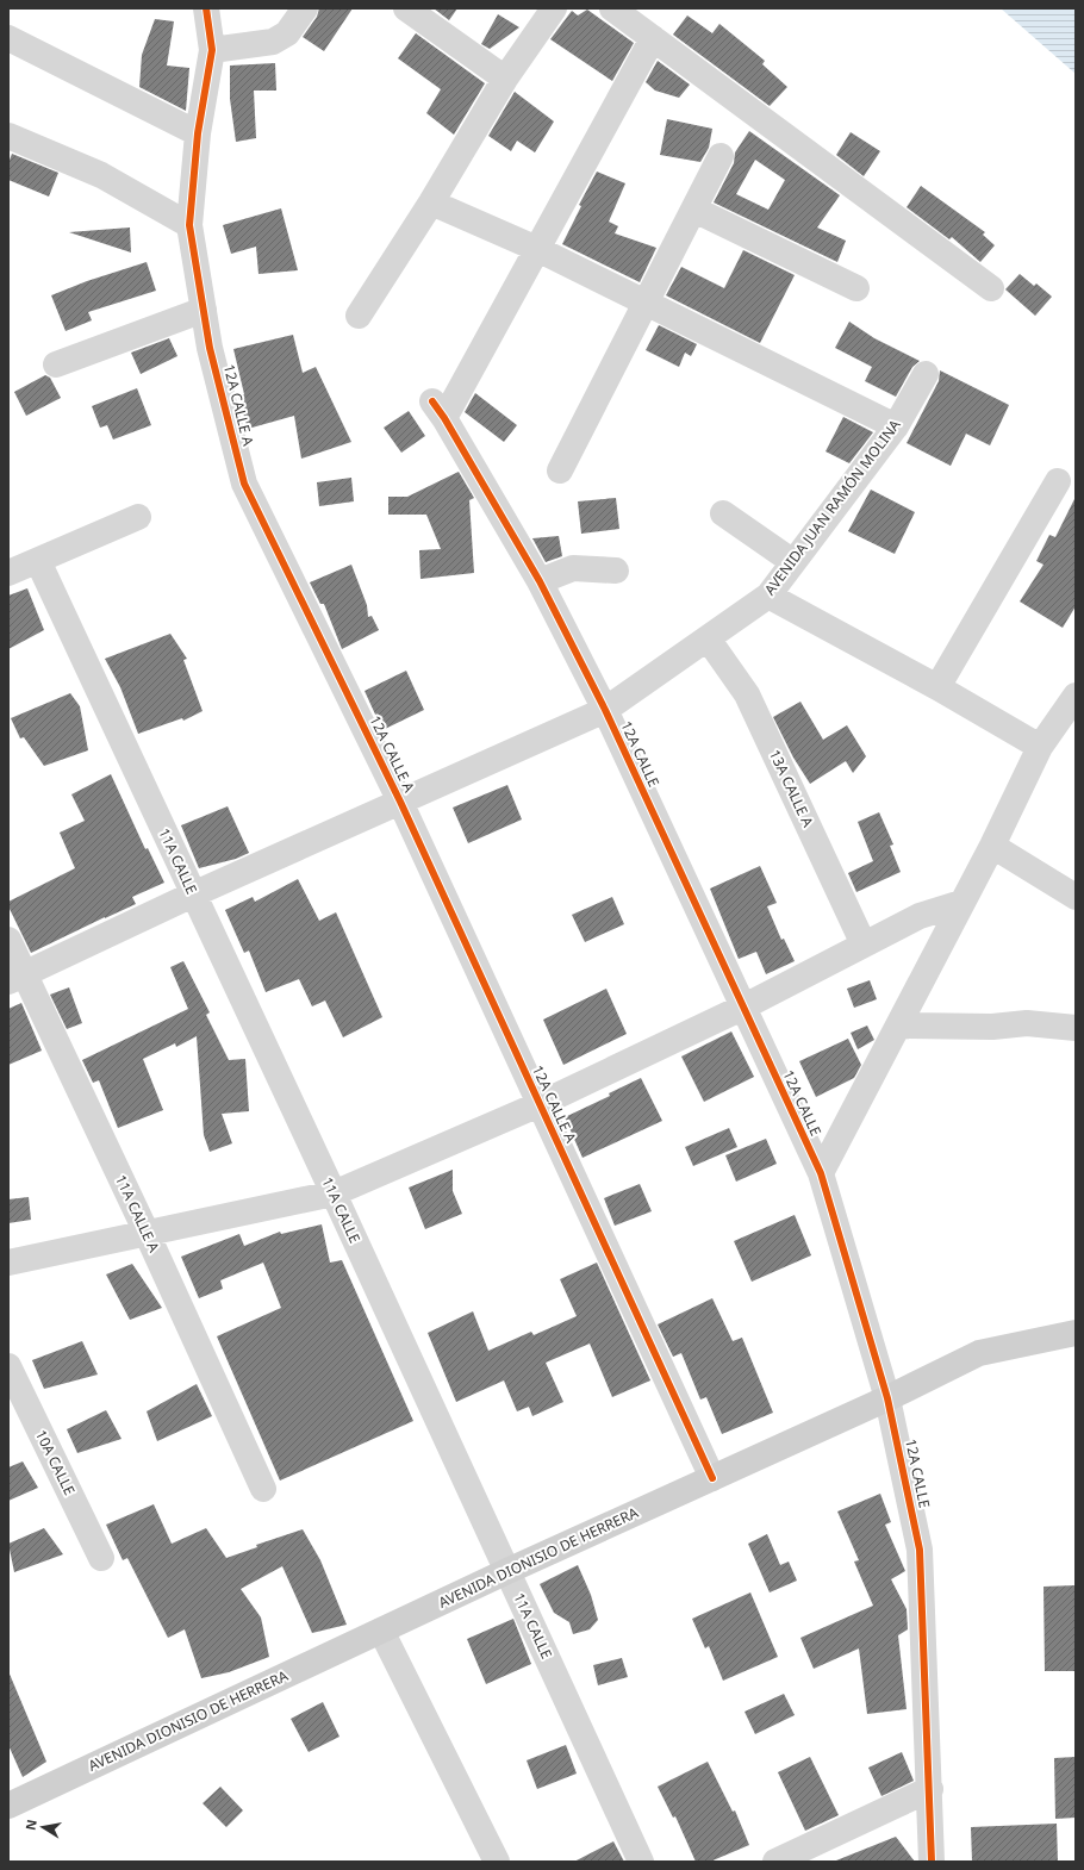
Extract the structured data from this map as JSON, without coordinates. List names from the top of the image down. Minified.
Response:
{"streets":{"street":["12A CALLE A","AVENIDA JUAN RAMÓN MOLINA","12A CALLE","13A CALLE A","11A CALLE","11A CALLE A","10A CALLE","AVENIDA DIONISIO DE HERRERA"]},"crossings":[["12A CALLE A","AVENIDA JUAN RAMÓN MOLINA"],["12A CALLE A","AVENIDA DIONISIO DE HERRERA"],["AVENIDA JUAN RAMÓN MOLINA","12A CALLE"],["AVENIDA JUAN RAMÓN MOLINA","13A CALLE A"],["AVENIDA JUAN RAMÓN MOLINA","11A CALLE"],["AVENIDA JUAN RAMÓN MOLINA","11A CALLE A"],["12A CALLE","AVENIDA DIONISIO DE HERRERA"],["11A CALLE","AVENIDA DIONISIO DE HERRERA"]],"north":"left"}
